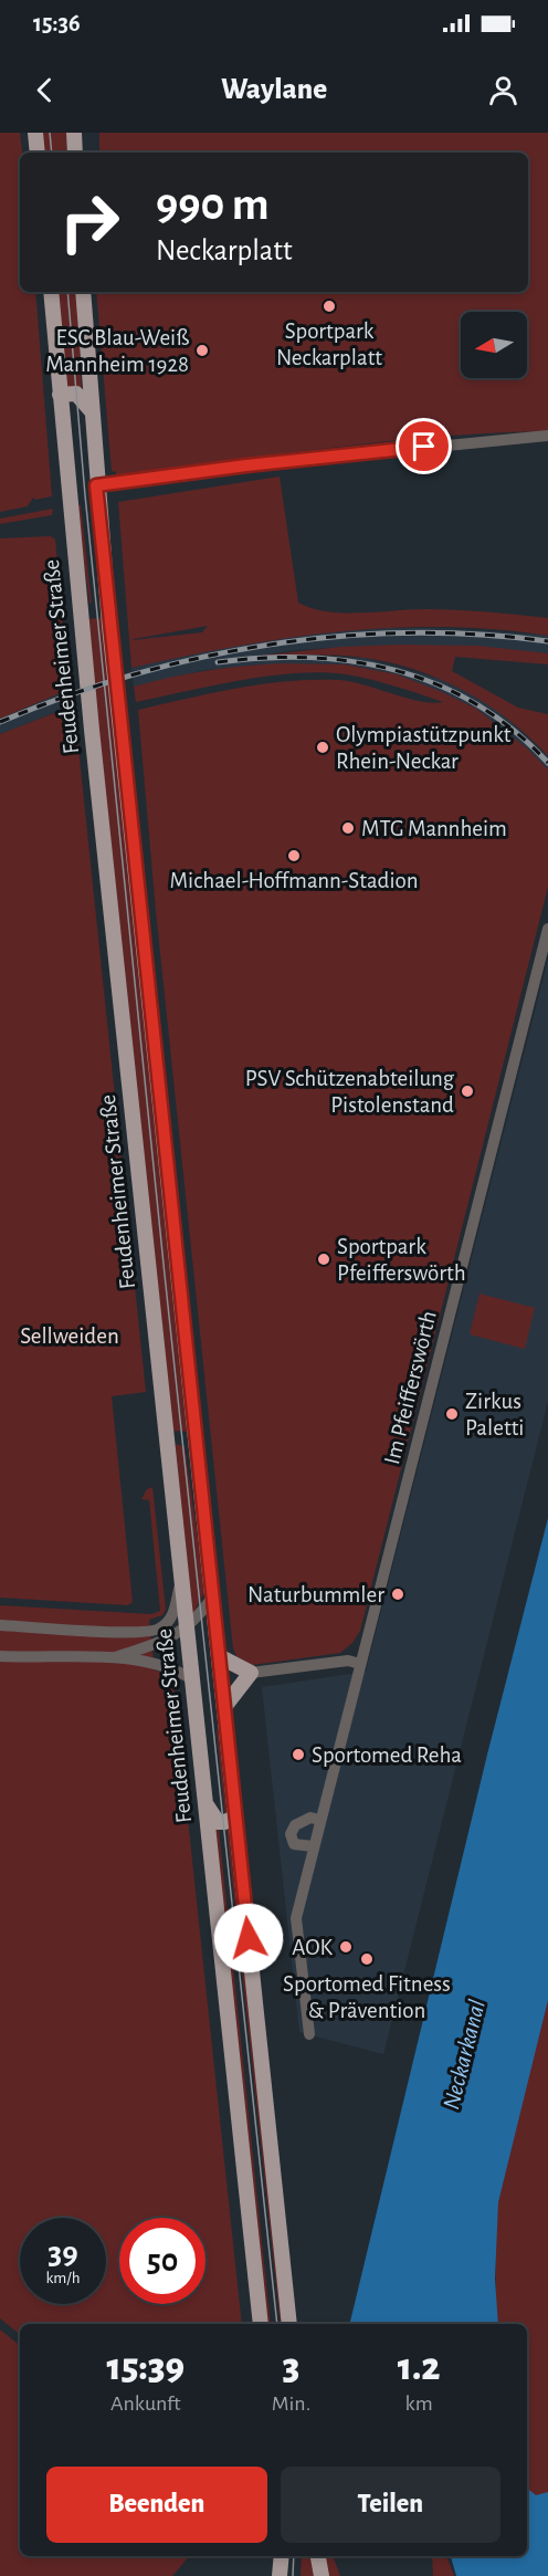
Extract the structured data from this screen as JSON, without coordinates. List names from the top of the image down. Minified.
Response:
{"streets":{"main road":["Feudenheimer Straße"],"street":["Im Pfeifferswörth"]},"water":["Neckarkanal"],"parks":["Sellweiden"],"places":["Sportpark Neckarplatt","ESC Blau-Weiß Mannheim 1928","Olympiastützpunkt Rhein-Neckar","MTG Mannheim","Michael-Hoffmann-Stadion","PSV Schützenabteilung Pistolenstand","Sportpark Pfeifferswörth","Zirkus Paletti","Naturbummler","Sportomed Reha","AOK","Sportomed Fitness & Prävention"],"north":"left","page":{"status":"15:36","header":"Waylane","turn":["990 m","Neckarplatt"],"speed":"39 km/h","limit":"50","eta":["15:39","Ankunft","3","Min.","1.2","km"],"buttons":["Beenden","Teilen"]}}
